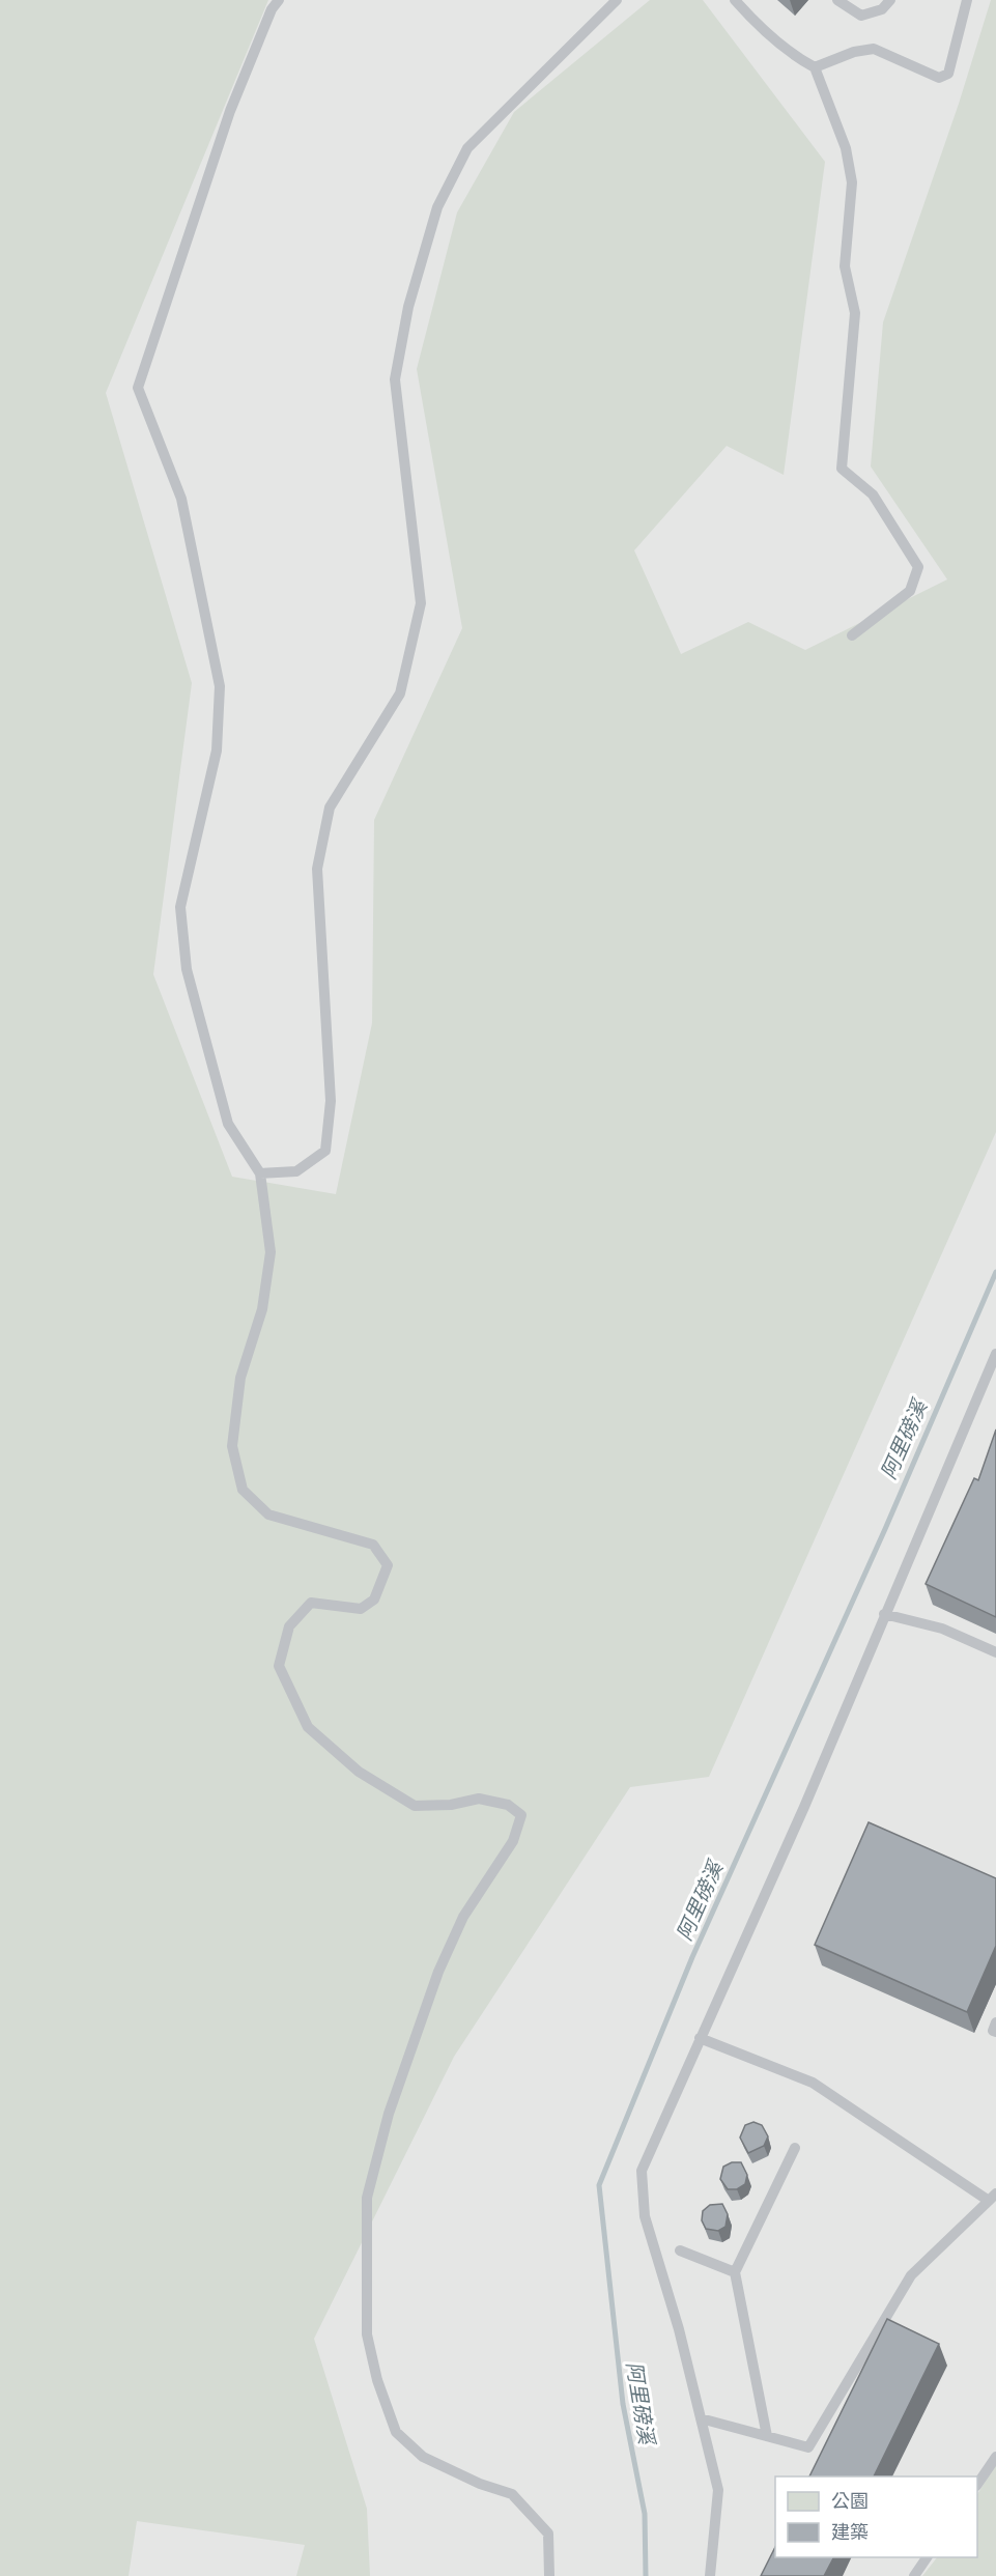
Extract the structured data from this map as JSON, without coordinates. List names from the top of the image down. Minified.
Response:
{"water":["阿里磅溪"],"legend":["公園","建築"]}
